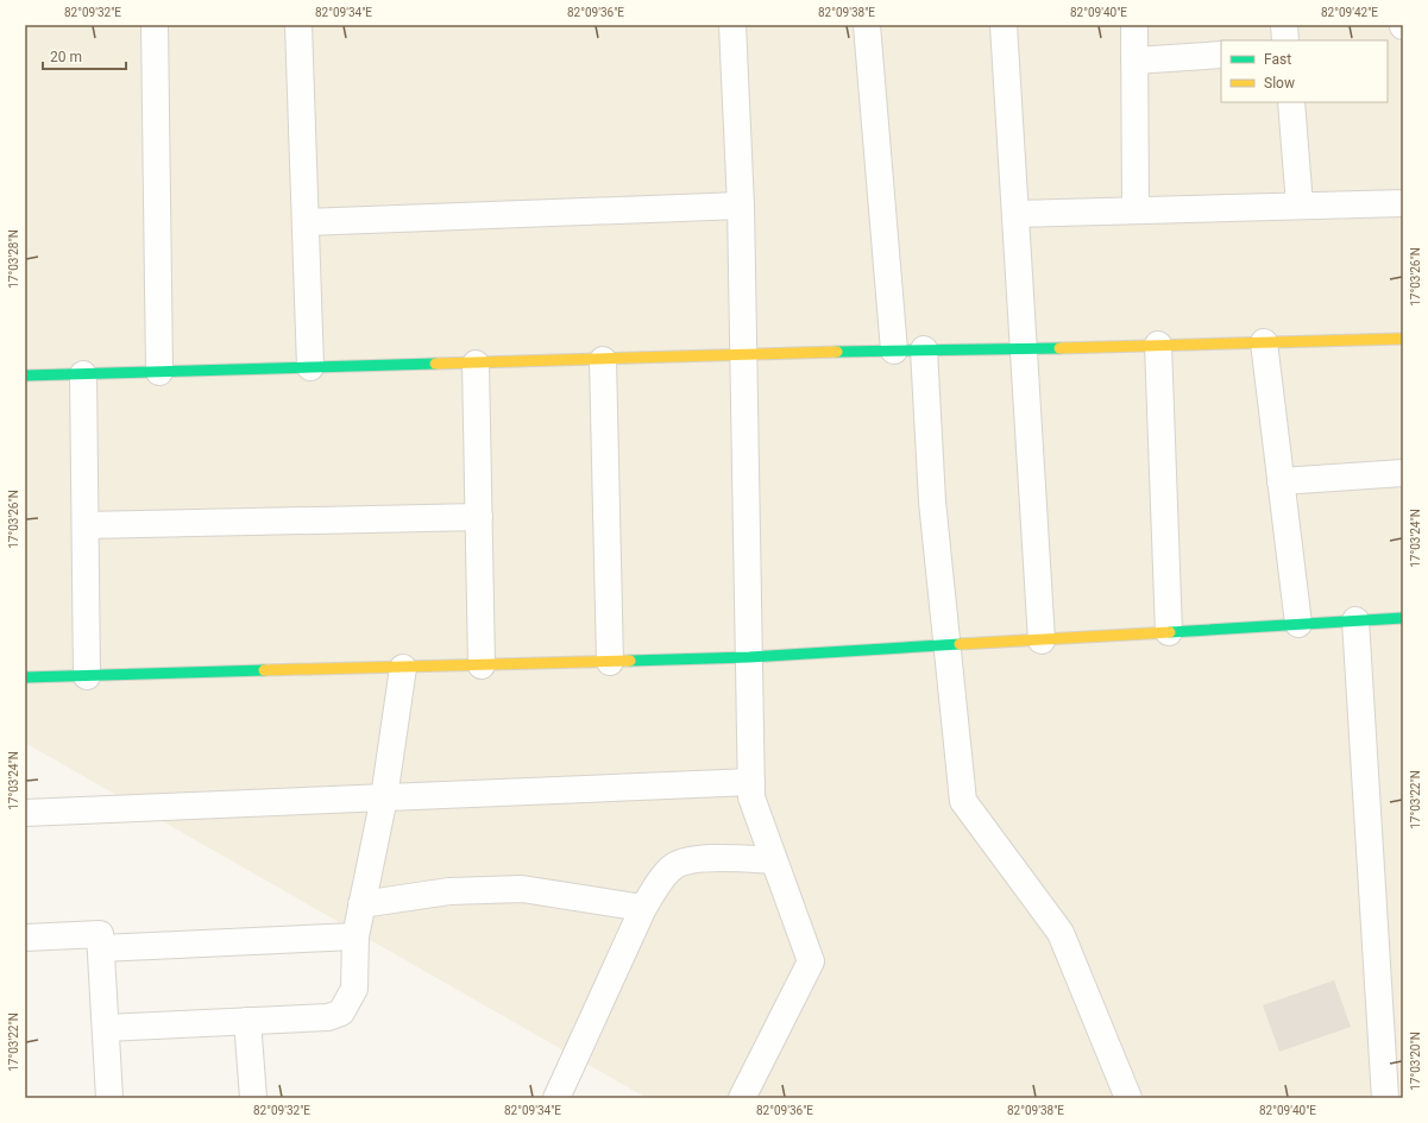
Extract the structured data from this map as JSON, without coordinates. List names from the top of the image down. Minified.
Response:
{"legend":["Fast","Slow"],"scale_bar":"20 m","coordinates":["82°09'32\"E","82°09'34\"E","82°09'36\"E","82°09'38\"E","82°09'40\"E","82°09'42\"E","17°03'28\"N","17°03'26\"N","17°03'24\"N","17°03'22\"N","17°03'20\"N"]}
